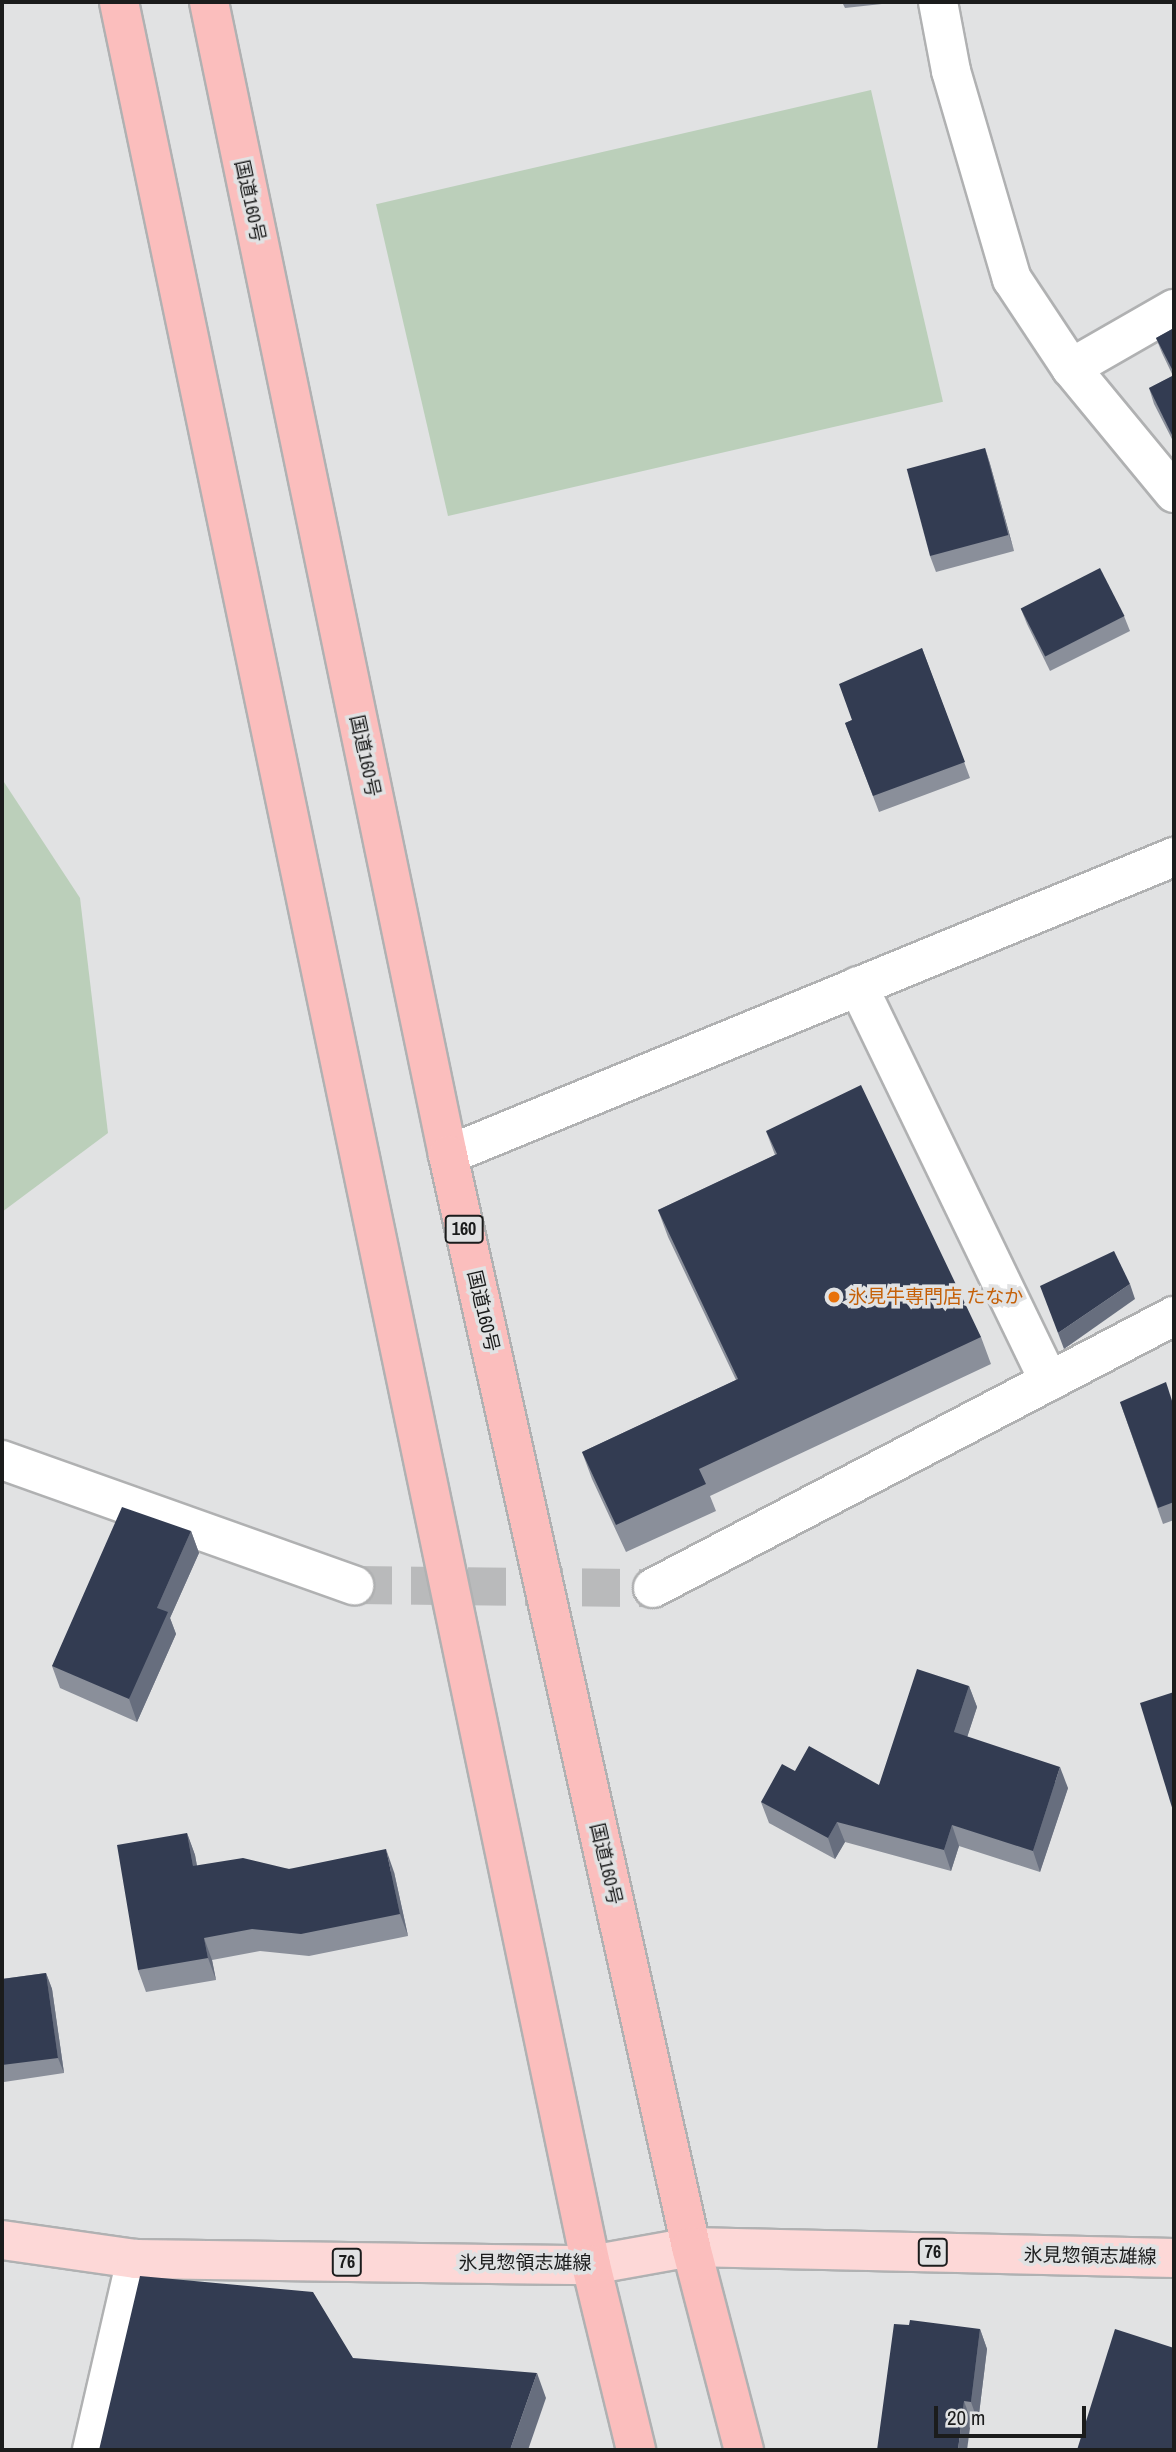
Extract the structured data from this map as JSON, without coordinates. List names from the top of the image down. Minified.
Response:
{"streets":{"highway":["国道160号","160"],"main road":["76","氷見惣領志雄線"]},"crossings":[["国道160号","氷見惣領志雄線"]],"places":["氷見牛専門店 たなか"],"scale_bar":"20 m"}
